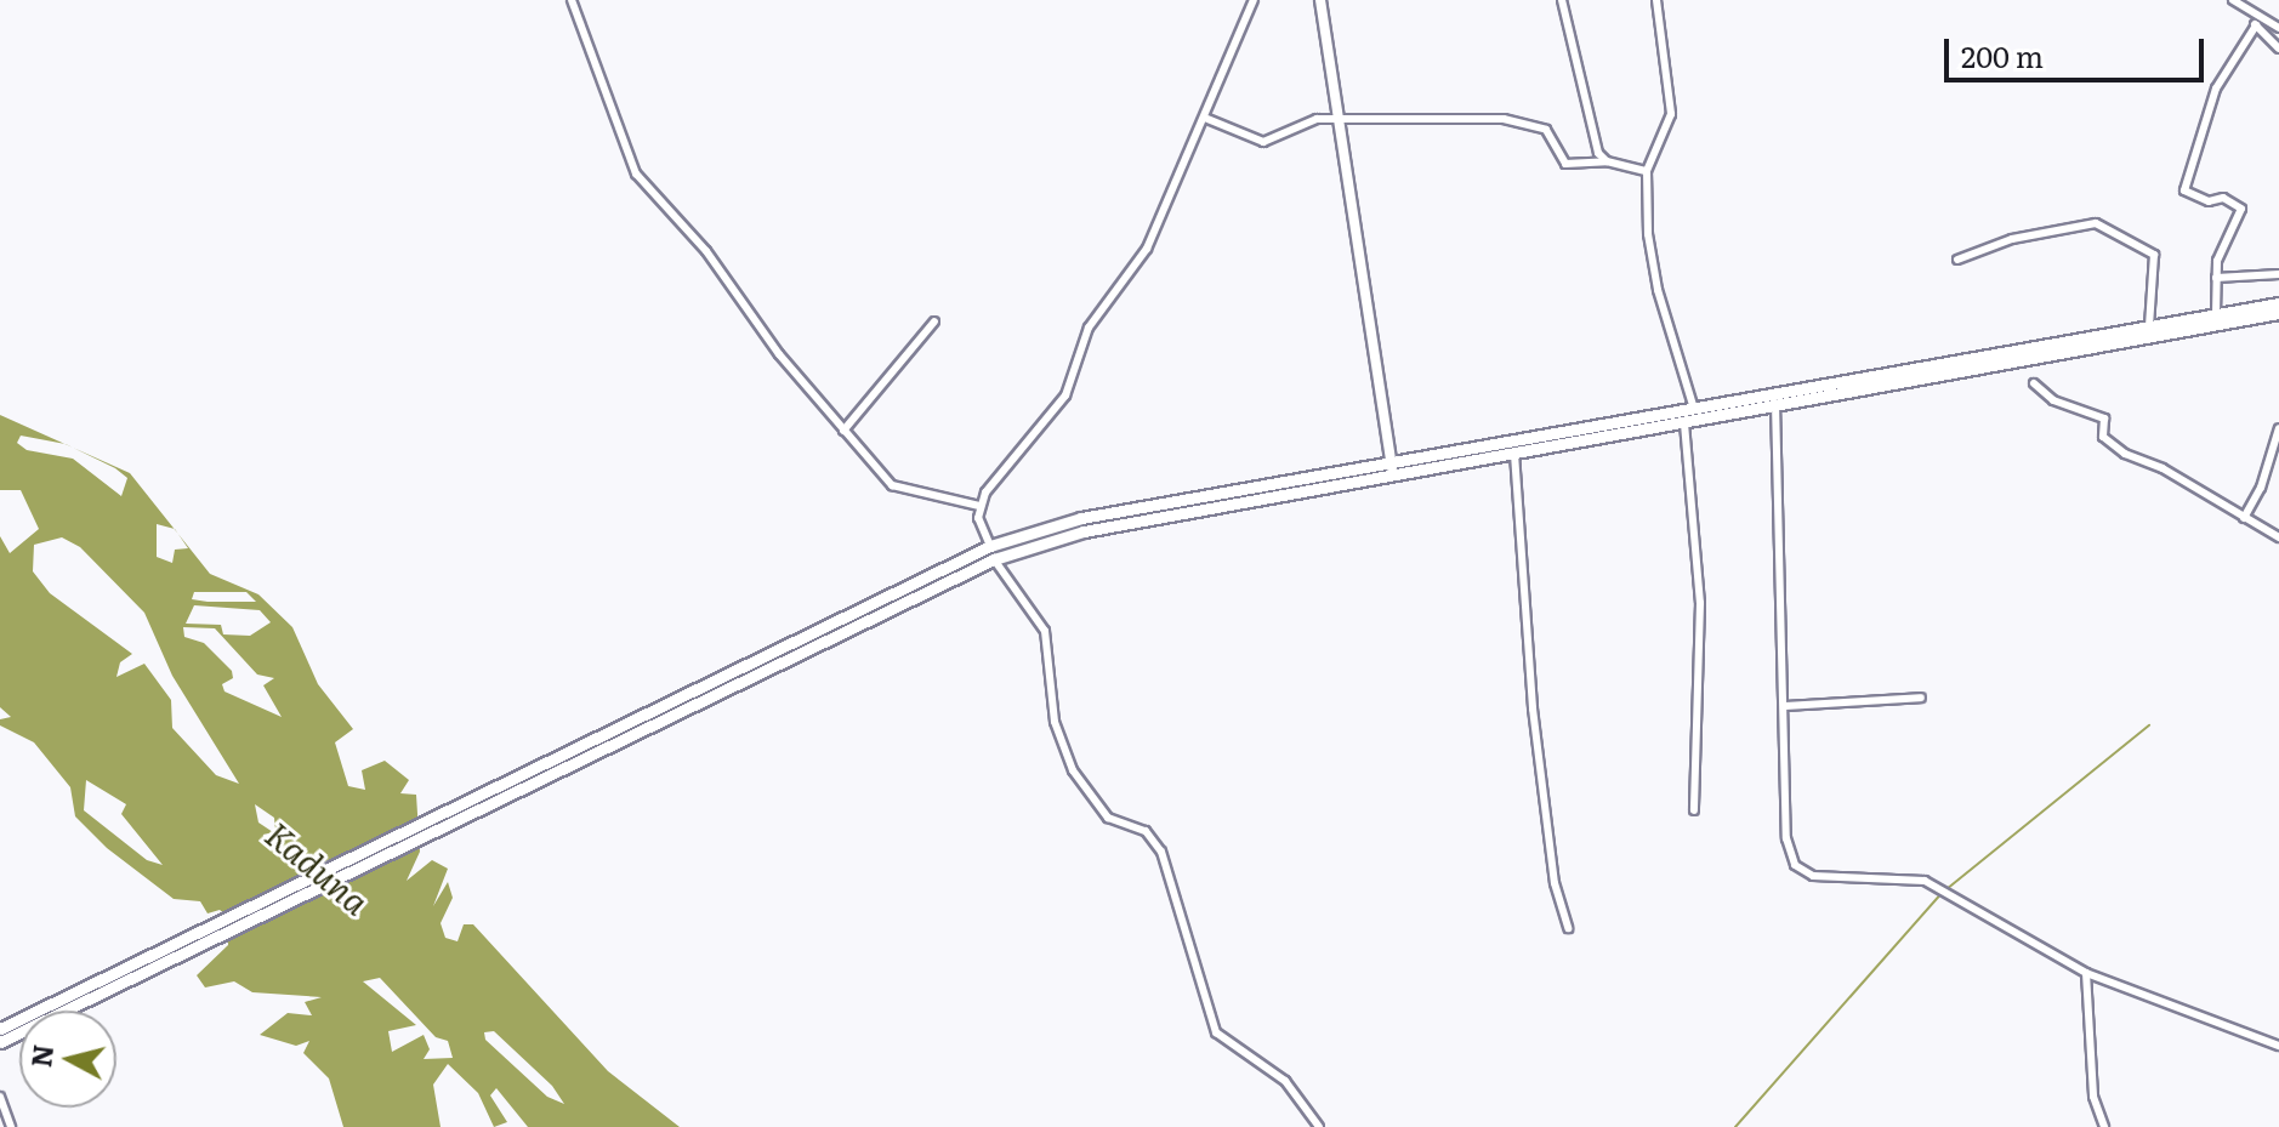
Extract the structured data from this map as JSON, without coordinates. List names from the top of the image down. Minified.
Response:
{"water":["Kaduna"],"scale_bar":"200 m","north":"left"}
